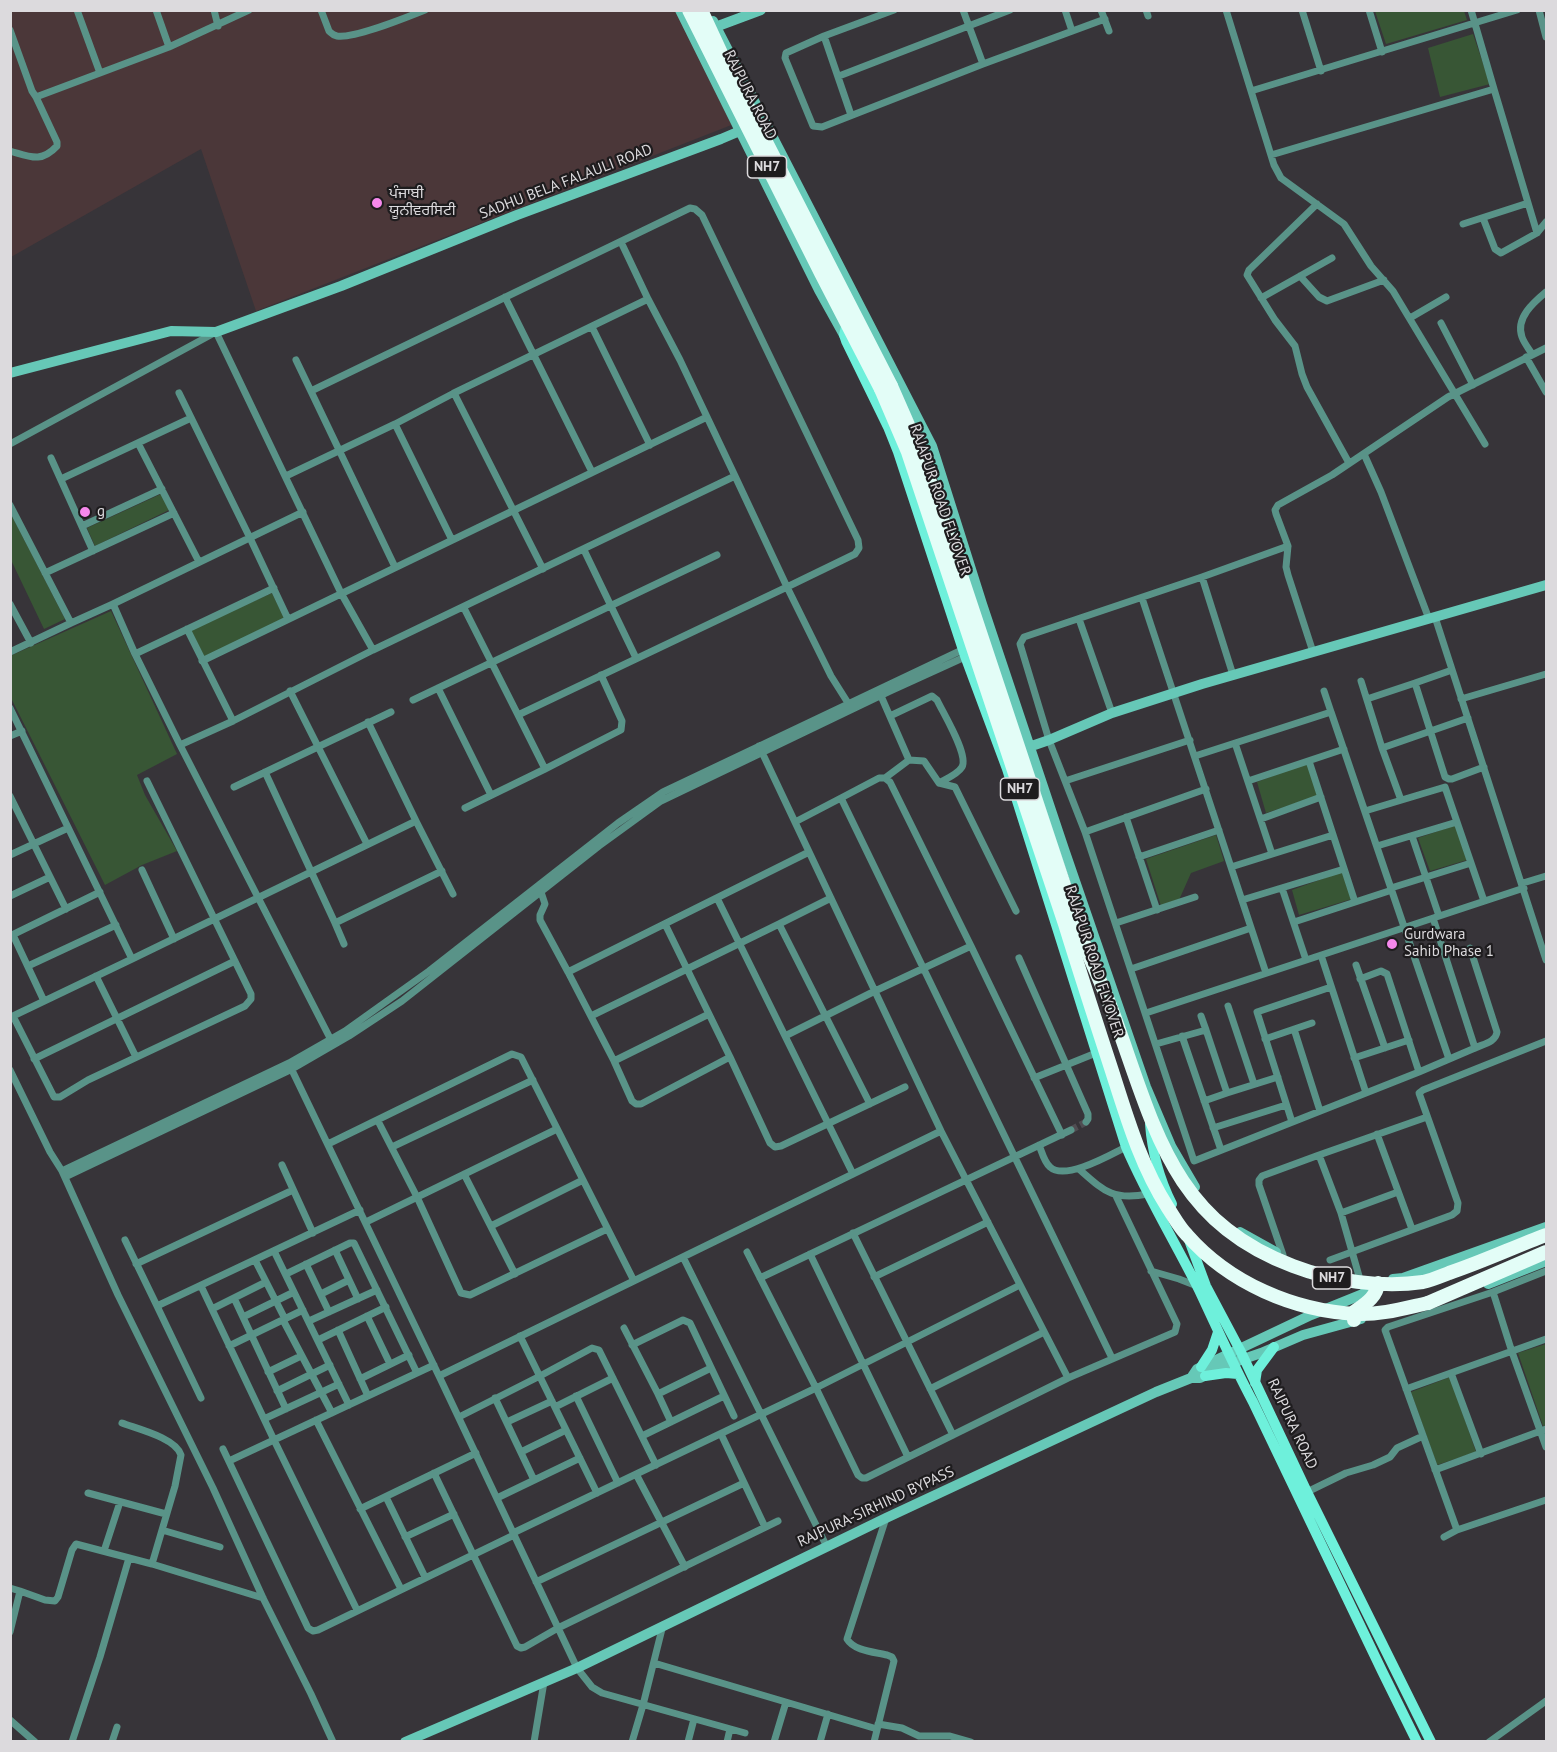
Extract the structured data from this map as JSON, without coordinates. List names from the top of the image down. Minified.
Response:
{"streets":{"highway":["RAJPURA ROAD","NH7","RAJAPUR ROAD FLYOVER"],"street":["SADHU BELA FALAULI ROAD","RAJPURA-SIRHIND BYPASS"]},"crossings":[["RAJPURA ROAD","NH7"],["RAJPURA ROAD","SADHU BELA FALAULI ROAD"],["RAJPURA ROAD","RAJAPUR ROAD FLYOVER"],["RAJPURA ROAD","RAJPURA-SIRHIND BYPASS"],["SADHU BELA FALAULI ROAD","RAJAPUR ROAD FLYOVER"]],"places":["ਪੰਜਾਬੀ ਯੂਨੀਵਰਸਿਟੀ","g","Gurdwara Sahib Phase 1"]}
